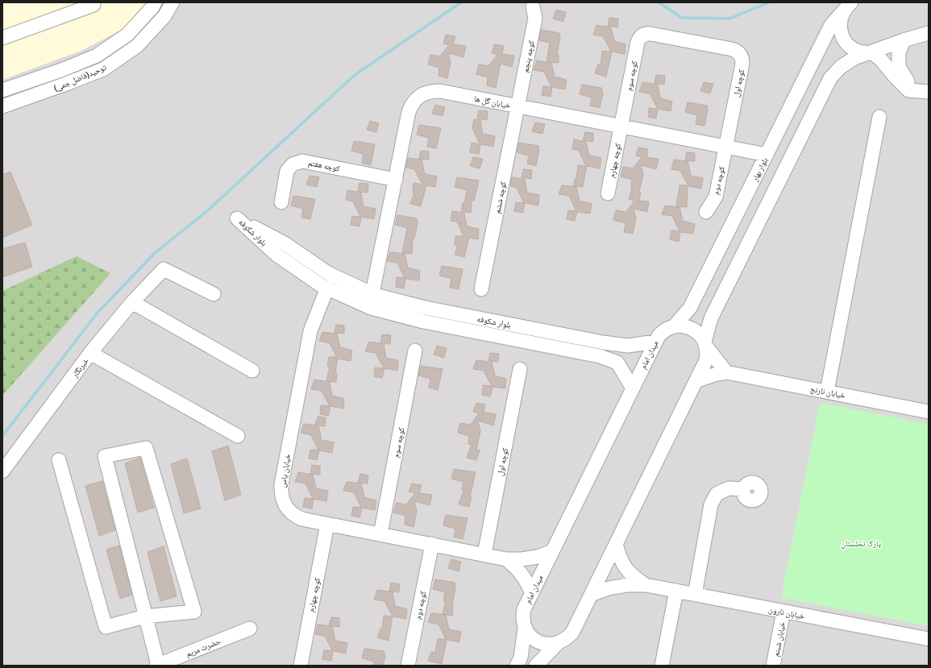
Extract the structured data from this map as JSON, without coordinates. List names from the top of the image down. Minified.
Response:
{"streets":{"street":["کوچه پنجم","کوچه سوم","توحید(فاضل جمی)","کوچه اول","خیابان گل ها","کوچه چهارم","کوچه هفتم","بلوار بهار","کوچه دوم","کوچه ششم","بلوار شکوفه","میدان امام","خبرنگار","خیابان نارنج","خیابان یاس","خیابان نارون","خیابان شبنم","حضرت مریم"]},"crossings":[["کوچه پنجم","خیابان گل ها"],["کوچه پنجم","کوچه ششم"],["کوچه سوم","کوچه اول"],["کوچه سوم","خیابان گل ها"],["کوچه سوم","کوچه چهارم"],["کوچه سوم","خیابان یاس"],["کوچه اول","خیابان گل ها"],["کوچه اول","کوچه دوم"],["کوچه اول","خیابان یاس"],["خیابان گل ها","کوچه چهارم"],["خیابان گل ها","کوچه هفتم"],["خیابان گل ها","بلوار بهار"],["خیابان گل ها","کوچه دوم"],["خیابان گل ها","کوچه ششم"],["خیابان گل ها","بلوار شکوفه"],["کوچه چهارم","خیابان یاس"],["بلوار بهار","میدان امام"],["بلوار شکوفه","میدان امام"],["بلوار شکوفه","خیابان یاس"],["خیابان نارون","خیابان شبنم"]],"parks":["پارک نخلستان"]}
